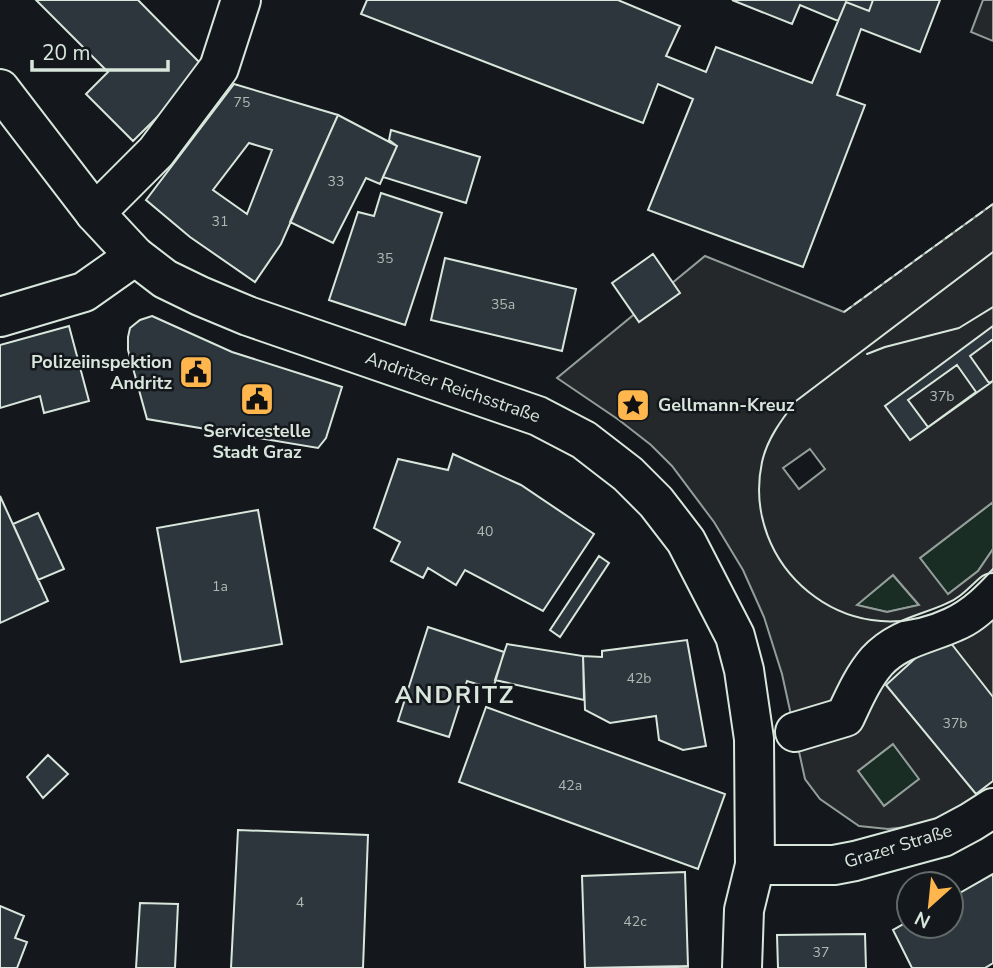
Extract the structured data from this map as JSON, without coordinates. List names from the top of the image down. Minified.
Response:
{"streets":{"street":["Andritzer Reichsstraße","Grazer Straße"]},"crossings":[["Andritzer Reichsstraße","Grazer Straße"]],"districts":["ANDRITZ"],"places":{"public building":["Polizeiinspektion Andritz","Servicestelle Stadt Graz"],"place":["Gellmann-Kreuz"]},"house_numbers":["75","33","31","35","35a","37b","40","1a","42b","37b","42a","4","42c","37"],"scale_bar":"20 m","north":"bottom left"}
